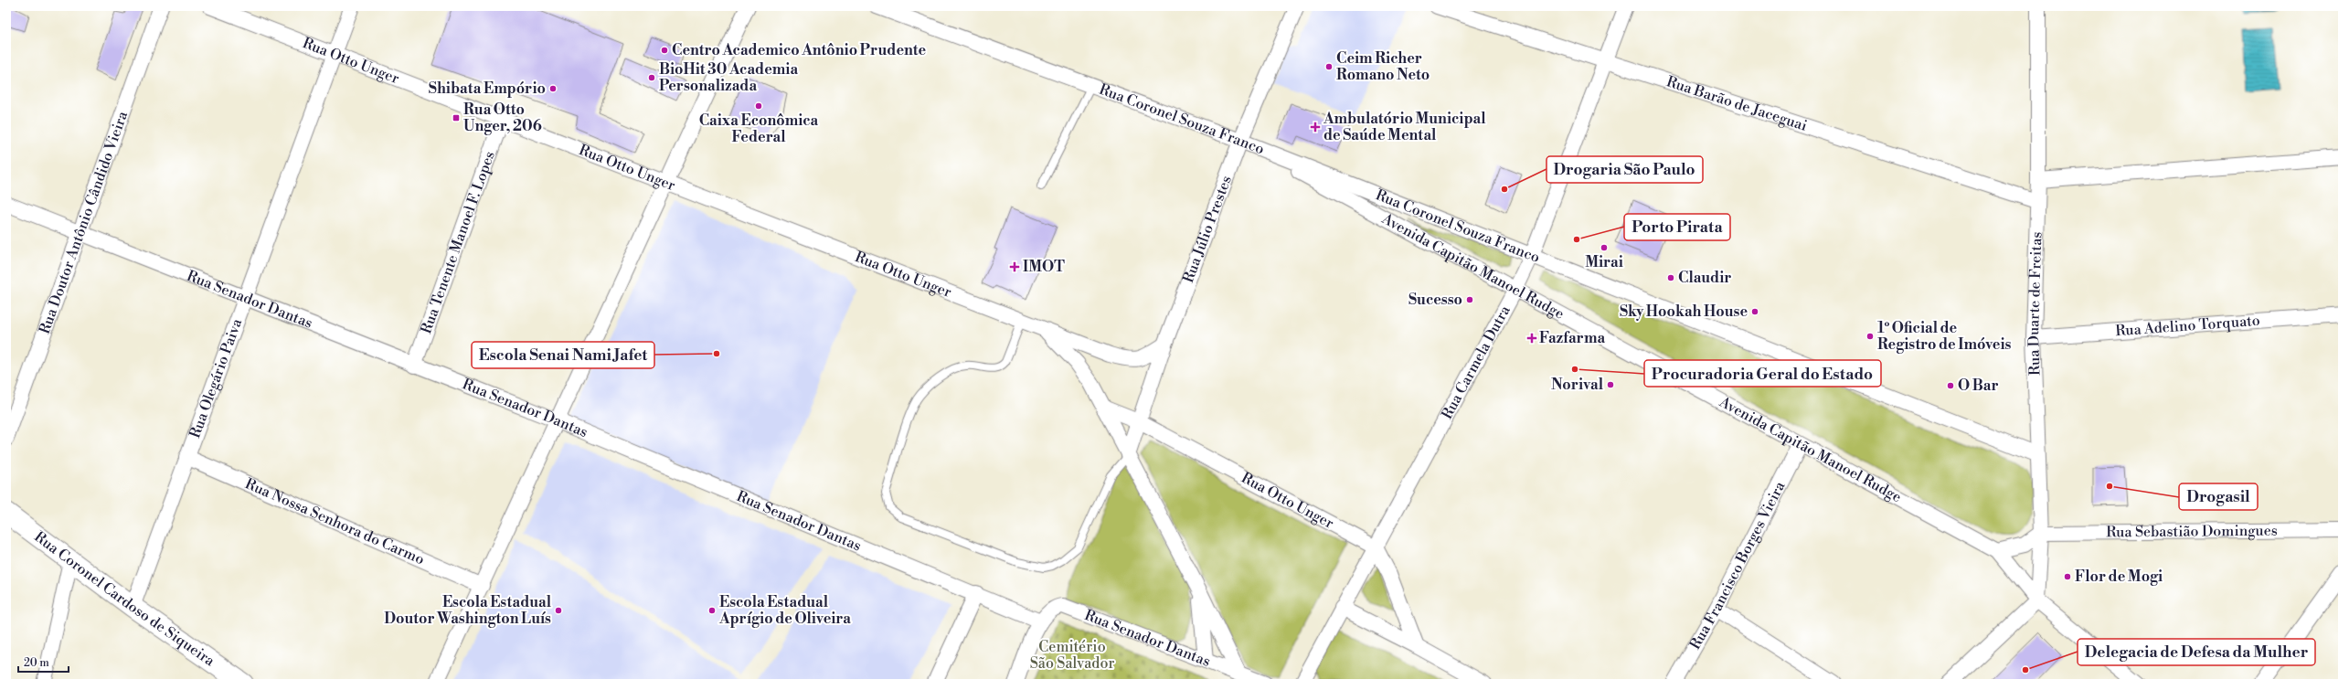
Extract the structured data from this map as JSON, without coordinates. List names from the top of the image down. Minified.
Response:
{"streets":{"main road":["Rua Coronel Cardoso de Siqueira"],"street":["Rua Otto Unger","Rua Barão de Jaceguai","Rua Coronel Souza Franco","Rua Doutor Antônio Cândido Vieira","Rua Júlio Prestes","Rua Tenente Manoel F. Lopes","Avenida Capitão Manoel Rudge","Rua Senador Dantas","Rua Duarte de Freitas","Rua Adelino Torquato","Rua Carmela Dutra","Rua Olegário Paiva","Rua Nossa Senhora do Carmo","Rua Sebastião Domingues","Rua Francisco Borges Vieira"]},"crossings":[["Rua Otto Unger","Rua Júlio Prestes"],["Rua Otto Unger","Rua Tenente Manoel F. Lopes"],["Rua Otto Unger","Rua Senador Dantas"],["Rua Otto Unger","Rua Carmela Dutra"],["Rua Otto Unger","Rua Olegário Paiva"],["Rua Barão de Jaceguai","Rua Duarte de Freitas"],["Rua Barão de Jaceguai","Rua Carmela Dutra"],["Rua Coronel Souza Franco","Rua Júlio Prestes"],["Rua Coronel Souza Franco","Avenida Capitão Manoel Rudge"],["Rua Coronel Souza Franco","Rua Duarte de Freitas"],["Rua Coronel Souza Franco","Rua Carmela Dutra"],["Rua Doutor Antônio Cândido Vieira","Rua Senador Dantas"],["Rua Júlio Prestes","Avenida Capitão Manoel Rudge"],["Rua Tenente Manoel F. Lopes","Rua Senador Dantas"],["Avenida Capitão Manoel Rudge","Rua Duarte de Freitas"],["Avenida Capitão Manoel Rudge","Rua Carmela Dutra"],["Avenida Capitão Manoel Rudge","Rua Francisco Borges Vieira"],["Rua Senador Dantas","Rua Olegário Paiva"],["Rua Duarte de Freitas","Rua Adelino Torquato"],["Rua Duarte de Freitas","Rua Sebastião Domingues"],["Rua Olegário Paiva","Rua Nossa Senhora do Carmo"],["Rua Olegário Paiva","Rua Coronel Cardoso de Siqueira"]],"parks":["Cemitério São Salvador"],"places":{"other":["Centro Academico Antônio Prudente","Ceim Richer Romano Neto","BioHit 30 Academia Personalizada","Shibata Empório","Caixa Econômica Federal","Drogaria São Paulo","Porto Pirata","Mirai","Claudir","Sucesso","Sky Hookah House","1º Oficial de Registro de Imóveis","Escola Senai Nami Jafet","Procuradoria Geral do Estado","Norival","O Bar","Drogasil","Flor de Mogi","Escola Estadual Doutor Washington Luís","Escola Estadual Aprígio de Oliveira","Delegacia de Defesa da Mulher"],"transit":["Rua Otto Unger, 206"],"health":["Ambulatório Municipal de Saúde Mental","IMOT","Fazfarma"]},"scale_bar":"20 m"}
